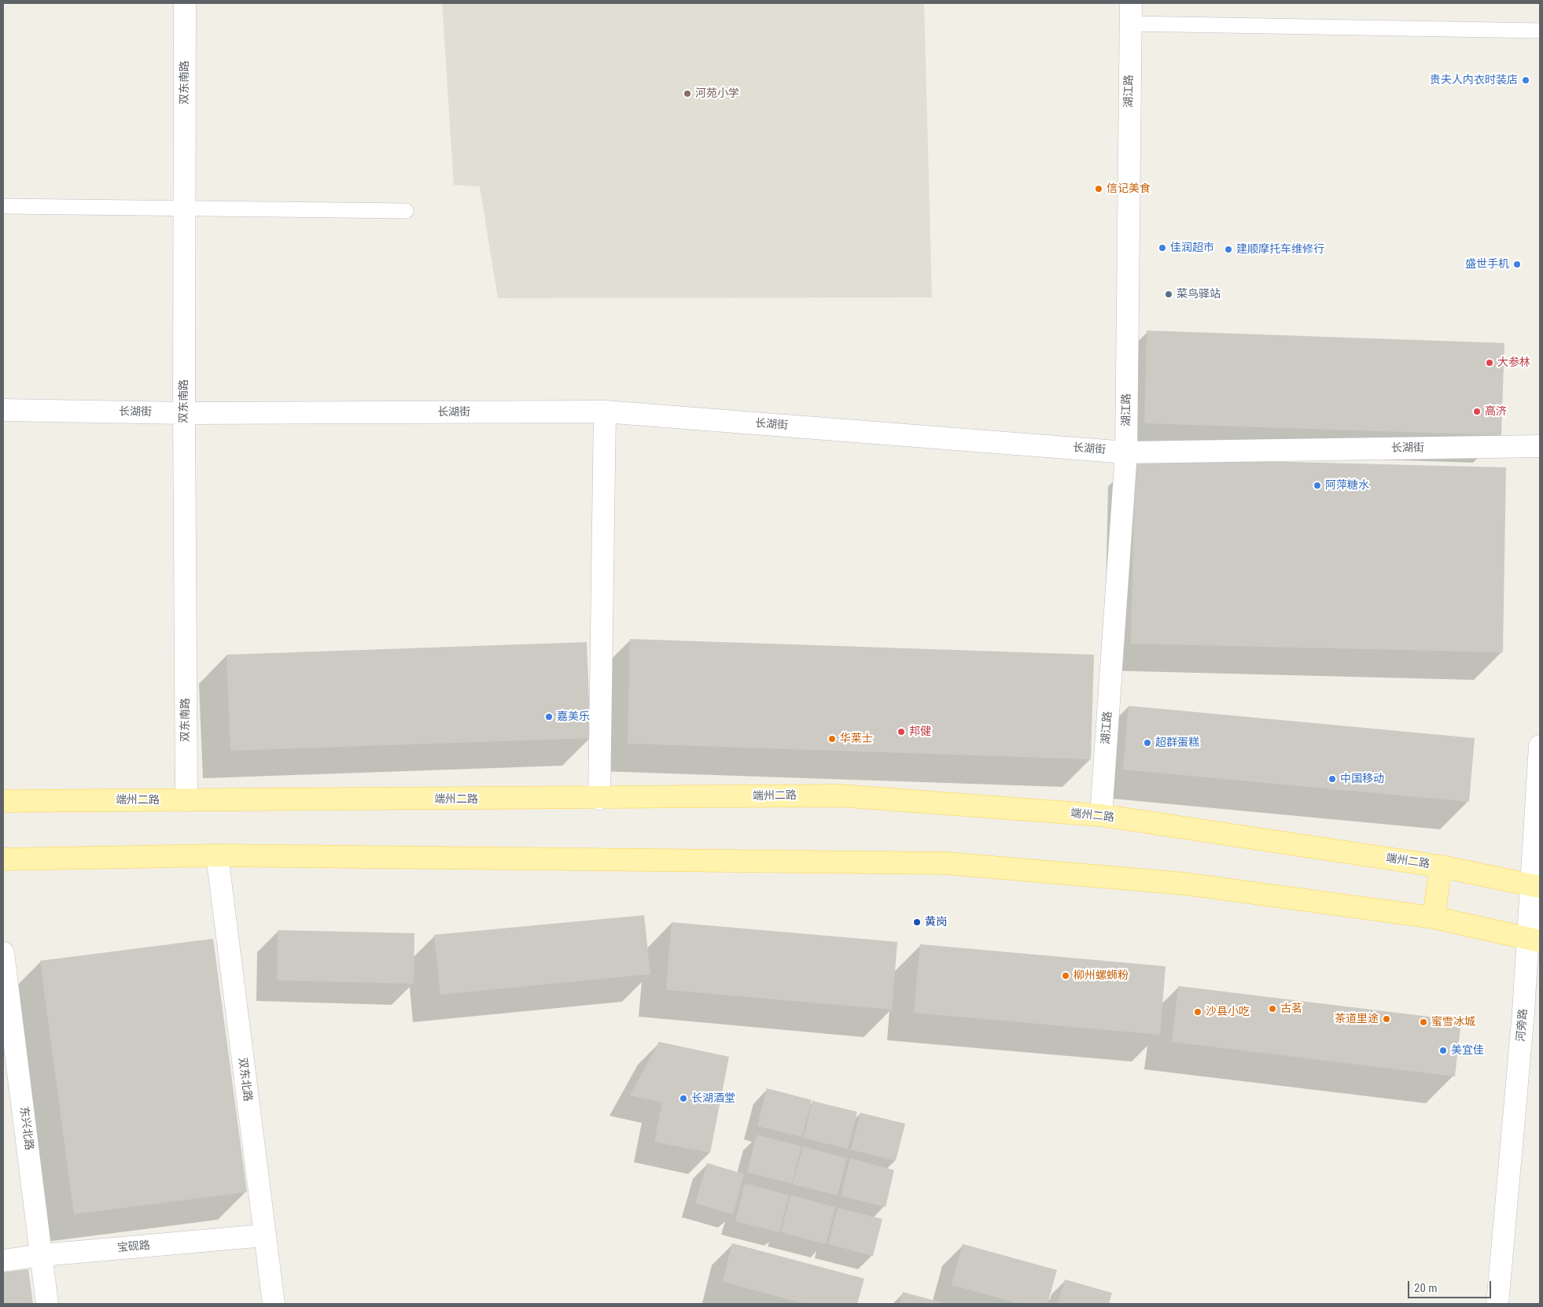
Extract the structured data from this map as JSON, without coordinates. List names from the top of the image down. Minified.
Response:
{"streets":{"main road":["端州二路"],"street":["双东南路","湖江路","长湖街","河旁路","双东北路","东兴北路","宝砚路"]},"crossings":[["双东南路","长湖街"],["双东南路","端州二路"],["湖江路","长湖街"],["湖江路","端州二路"],["端州二路","河旁路"],["双东北路","宝砚路"],["东兴北路","宝砚路"]],"places":["贵夫人内衣时装店","河苑小学","信记美食","佳润超市","建顺摩托车维修行","盛世手机","菜鸟驿站","大参林","高济","阿萍糖水","嘉美乐","邦健","华莱士","超群蛋糕","中国移动","黄岗","柳州螺蛳粉","古茗","沙县小吃","茶道里途","蜜雪冰城","美宜佳","长湖酒堂"],"scale_bar":"20 m"}
